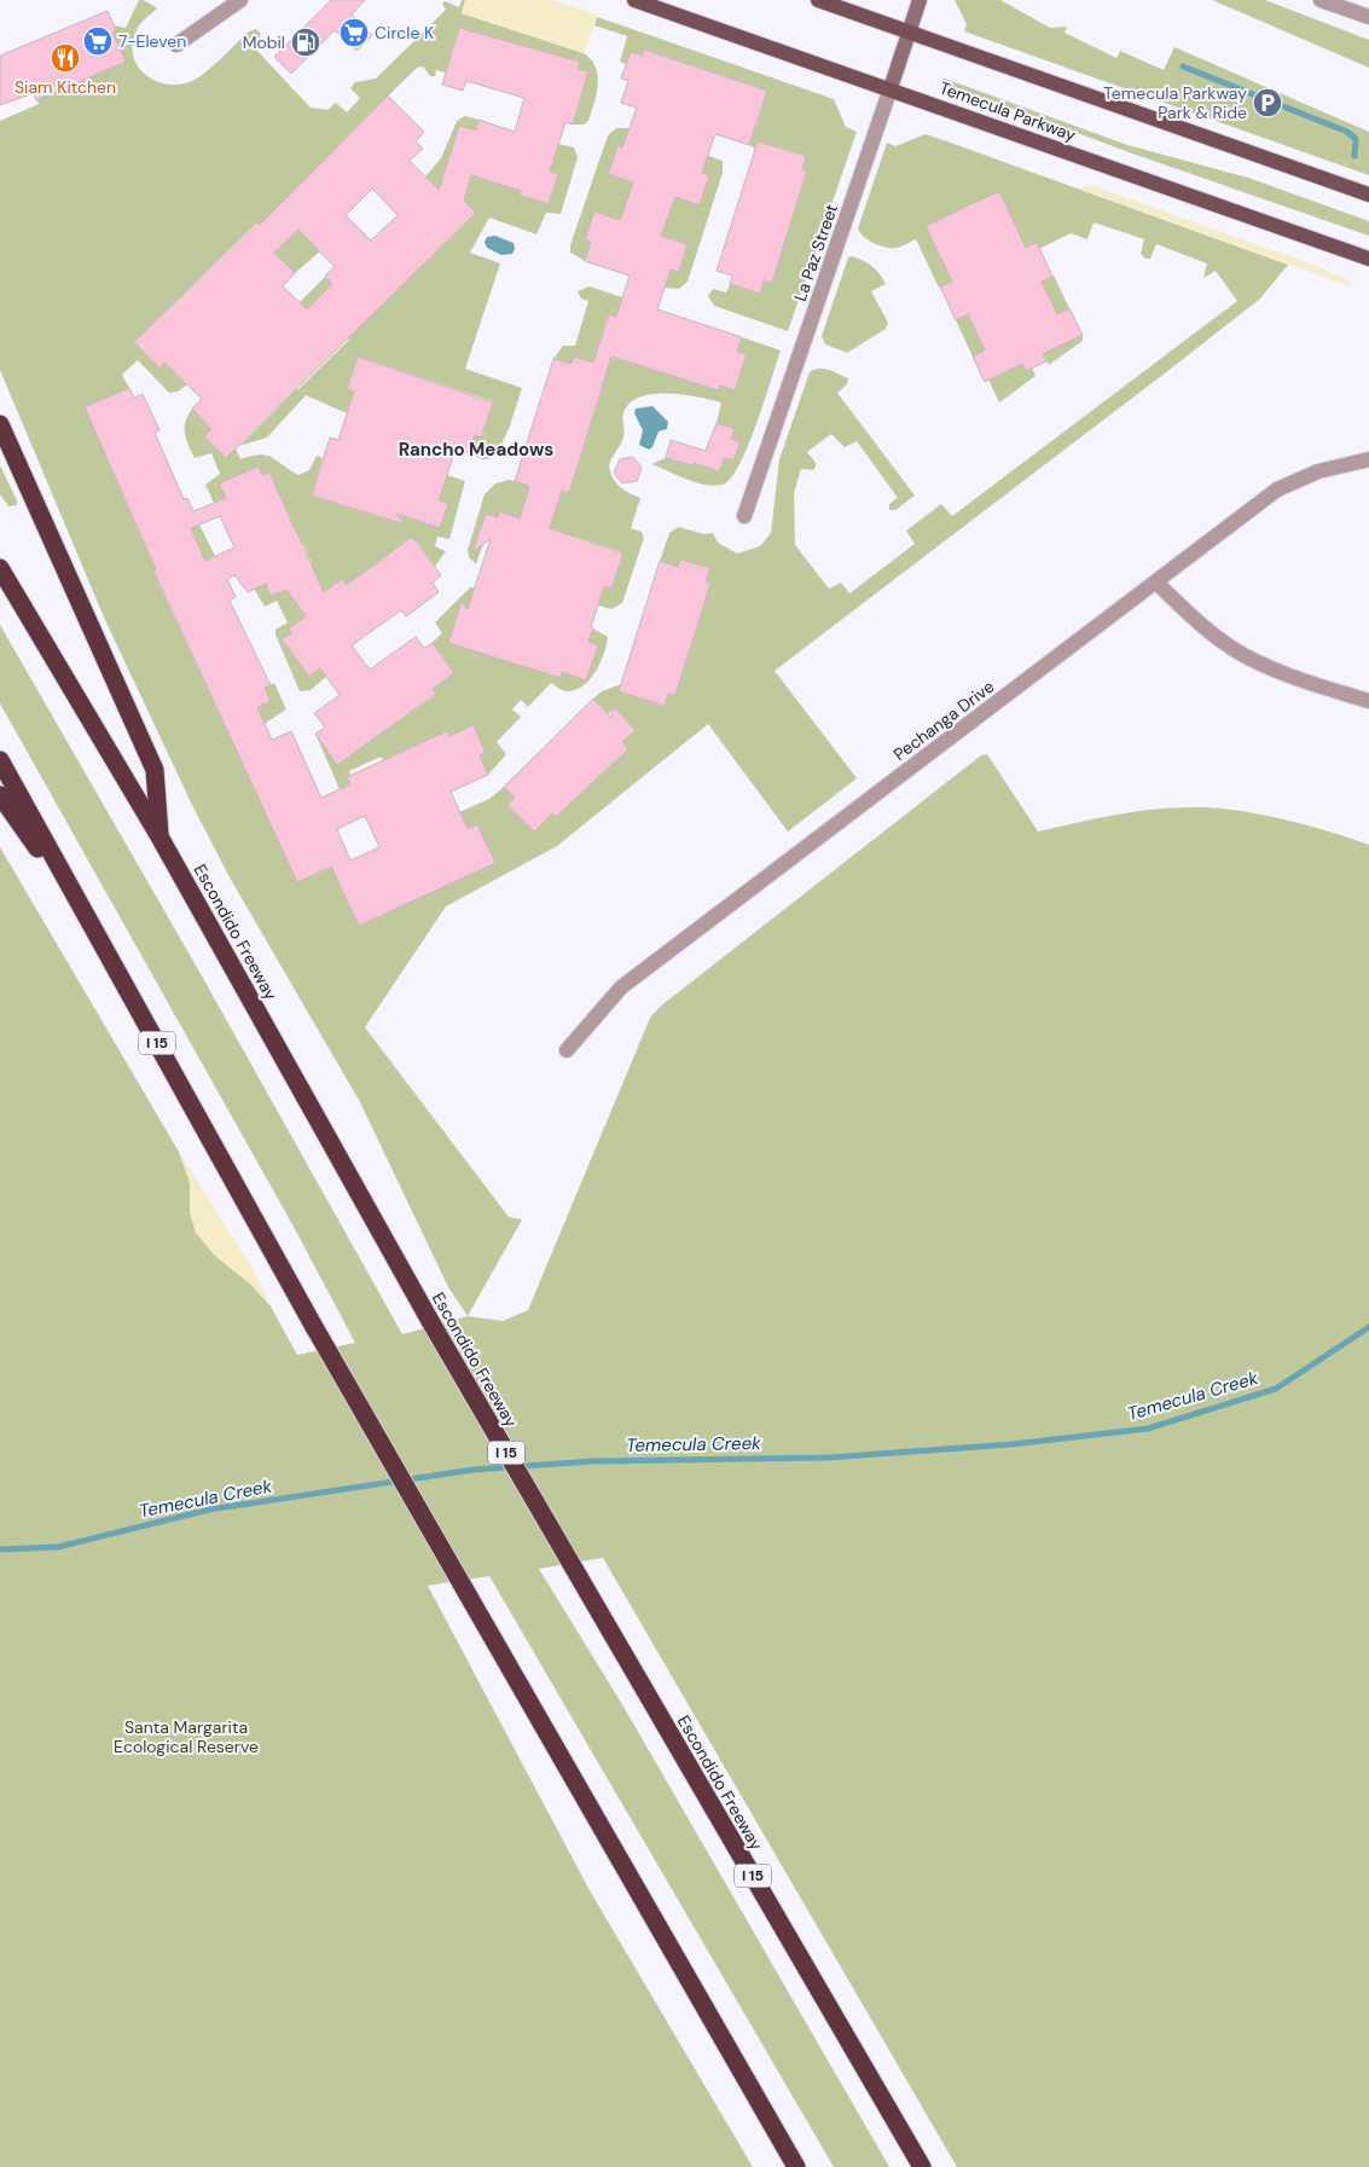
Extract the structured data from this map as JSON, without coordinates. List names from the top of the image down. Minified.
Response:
{"streets":{"highway":["Escondido Freeway","I 15"],"main road":["Temecula Parkway","La Paz Street"],"street":["Pechanga Drive"]},"crossings":[["Temecula Parkway","La Paz Street"]],"districts":["Rancho Meadows"],"water":["Temecula Creek"],"parks":["Santa Margarita Ecological Reserve"],"places":{"supermarket":["Circle K","7-Eleven"],"fuel station":["Mobil"],"restaurant":["Siam Kitchen"],"parking":["Temecula Parkway Park & Ride"]}}
